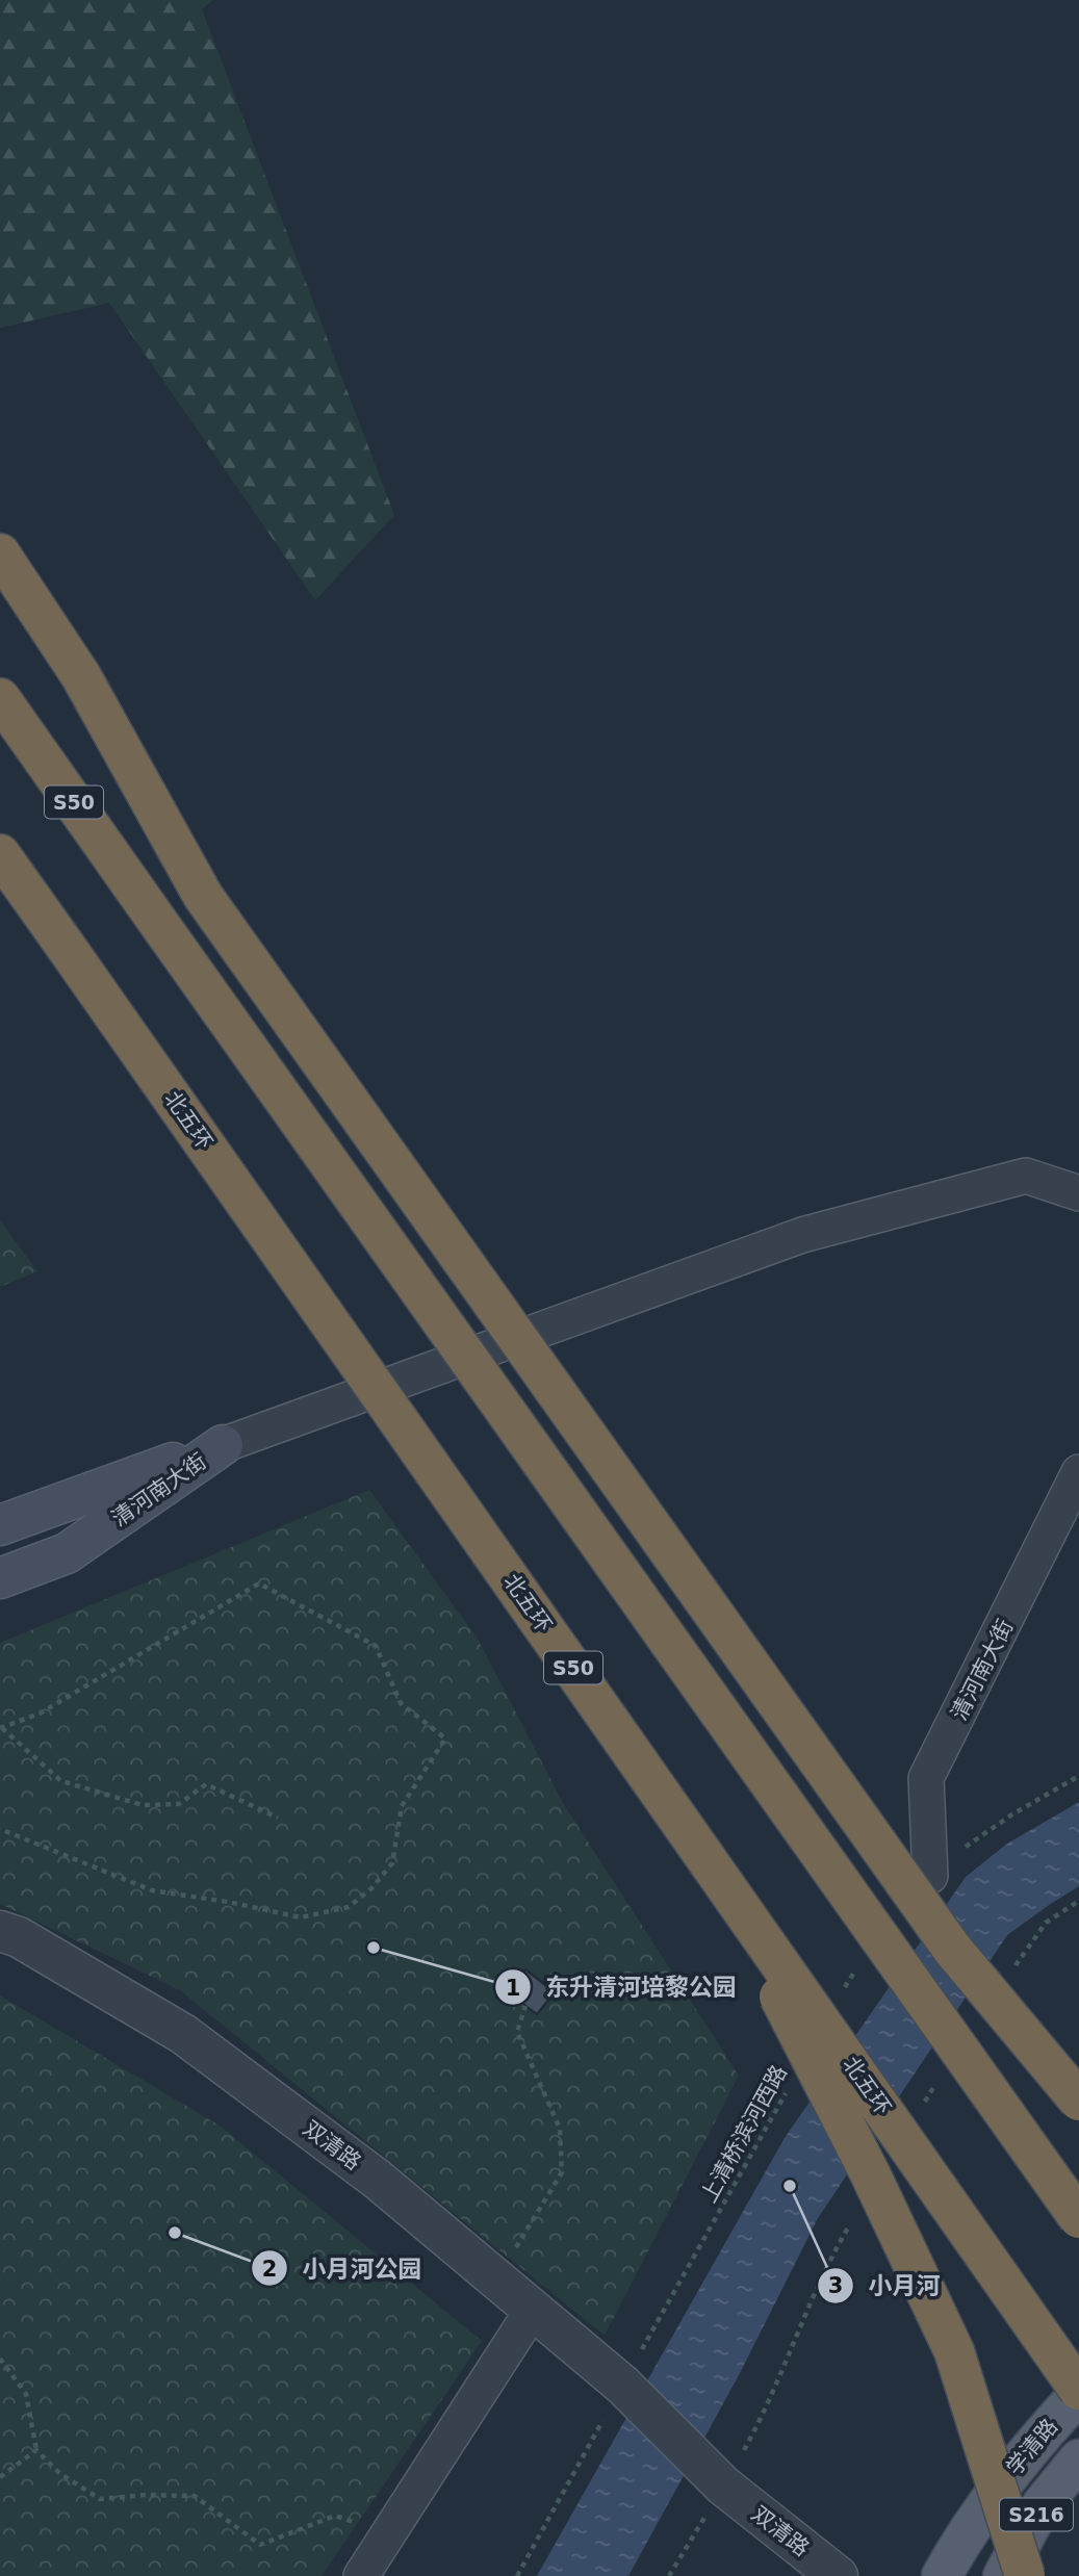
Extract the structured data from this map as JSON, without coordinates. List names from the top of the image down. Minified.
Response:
{"streets":{"highway":["S50","北五环"],"main road":["清河南大街","学清路","S216"],"street":["双清路"],"path":["上清桥滨河西路"]},"crossings":[["北五环","学清路"],["上清桥滨河西路","双清路"]],"places":["东升清河培黎公园","小月河","小月河公园"]}
